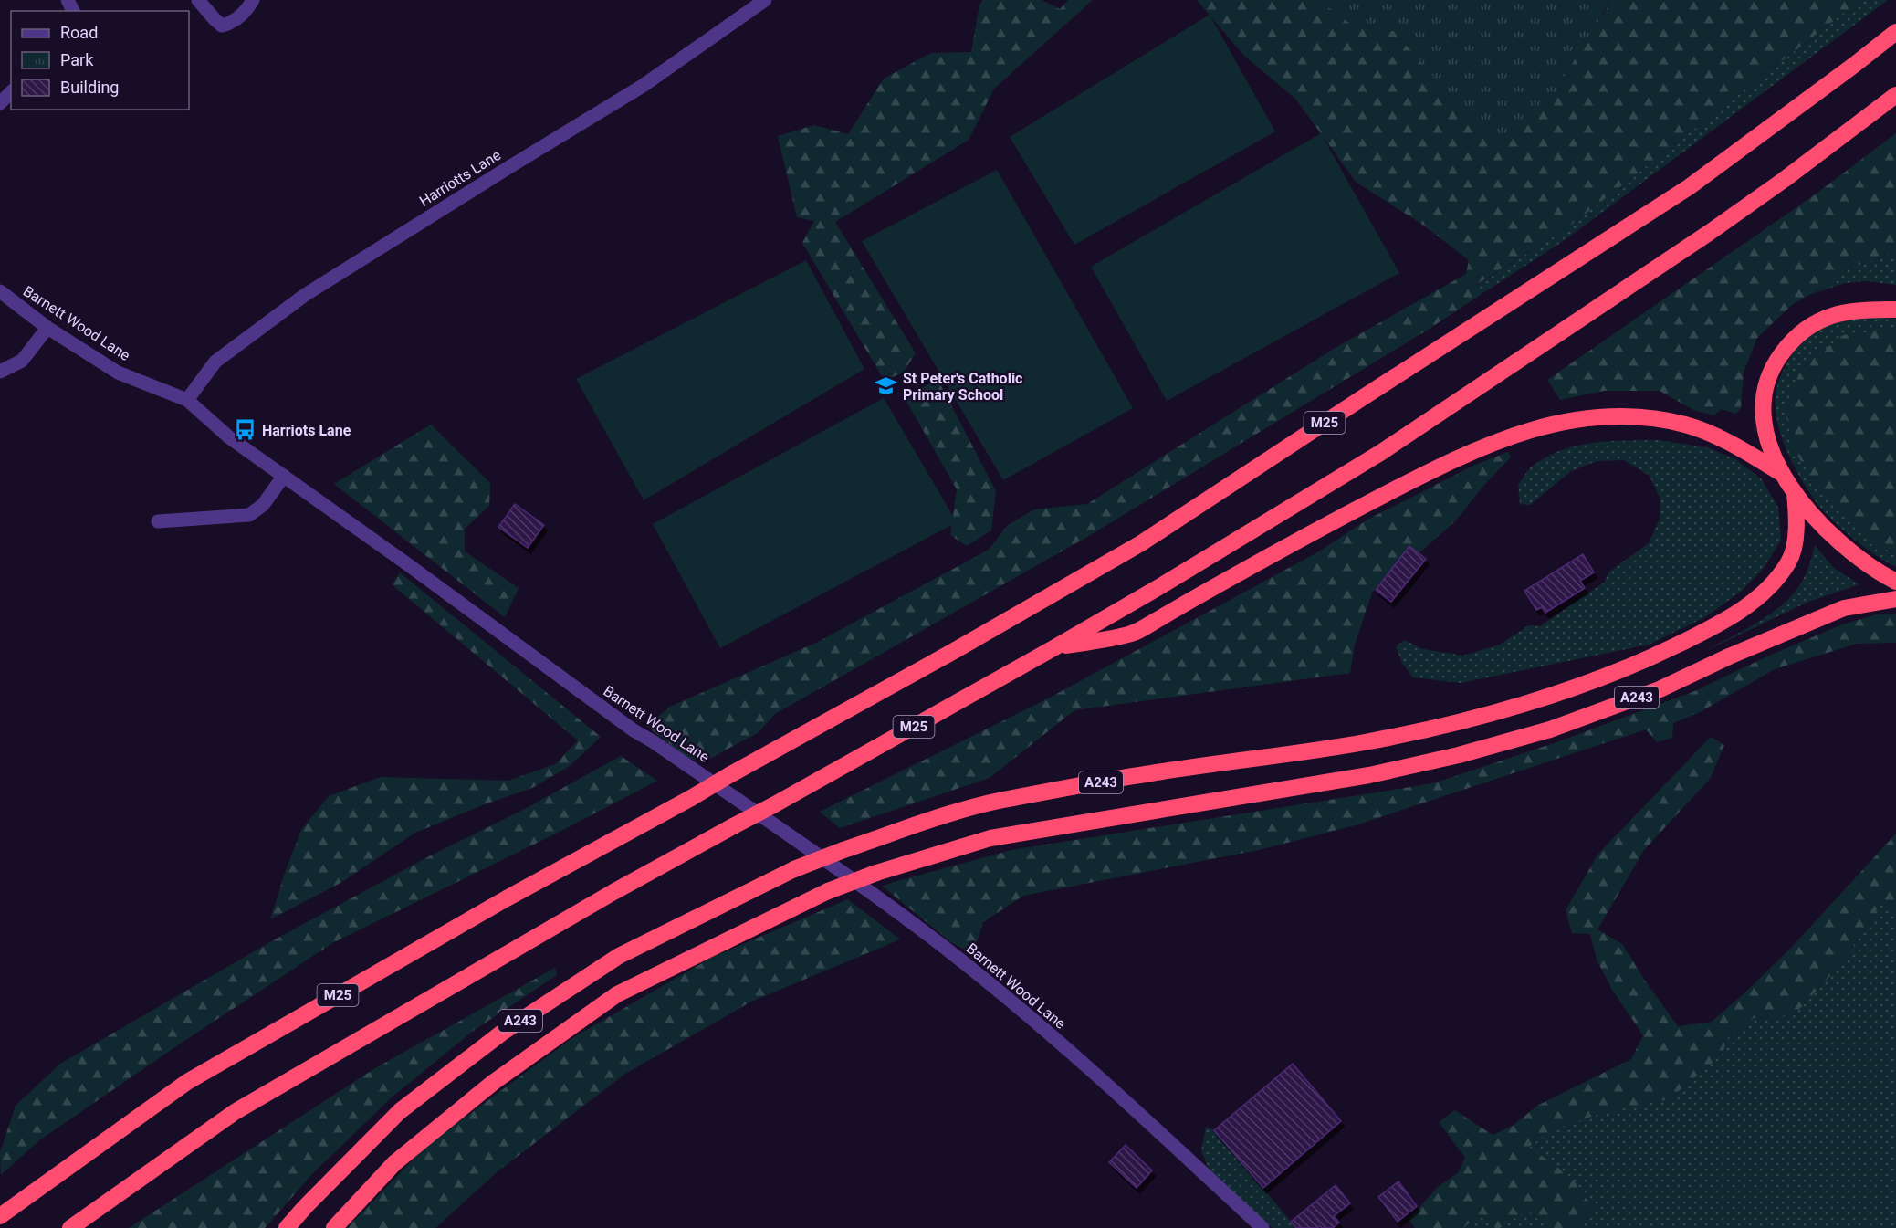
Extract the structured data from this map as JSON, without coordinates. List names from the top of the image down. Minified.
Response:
{"streets":{"highway":["M25","A243"],"street":["Harriotts Lane","Barnett Wood Lane"]},"crossings":[["Harriotts Lane","Barnett Wood Lane"]],"places":{"school or university":["St Peter's Catholic Primary School"],"bus stop":["Harriots Lane"]},"legend":["Road","Park","Building"]}
